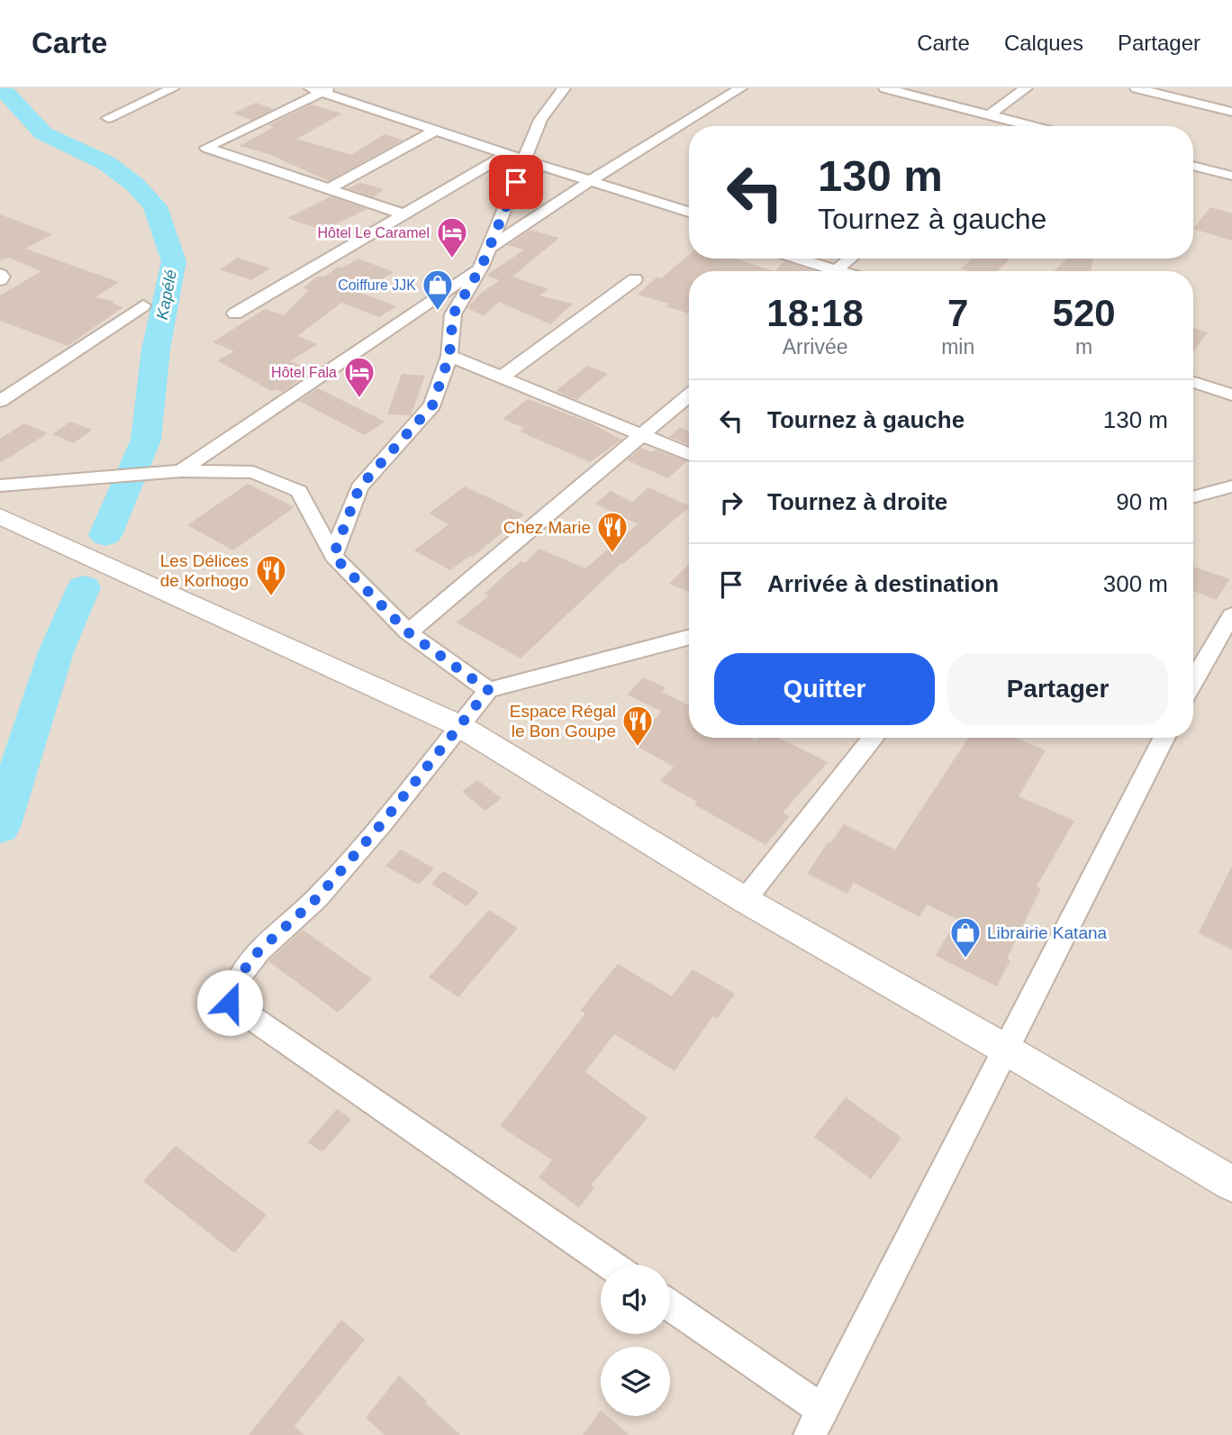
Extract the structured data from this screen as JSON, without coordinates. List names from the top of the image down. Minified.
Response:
{"water":["Kapélé"],"places":{"hotel":["Hôtel Le Caramel","Hôtel Fala"],"shop":["Coiffure JJK","Librairie Katana"],"restaurant":["Chez Marie","Les Délices de Korhogo","Espace Régal le Bon Goupe"]},"page":{"header":"Carte","nav":["Carte","Calques","Partager"],"turn":["130 m","Tournez à gauche"],"eta":["18:18","Arrivée","7","min","520","m"],"list":[{"name":"Tournez à gauche","value":"130 m"},{"name":"Tournez à droite","value":"90 m"},{"name":"Arrivée à destination","value":"300 m"}],"buttons":["Quitter","Partager"]}}
